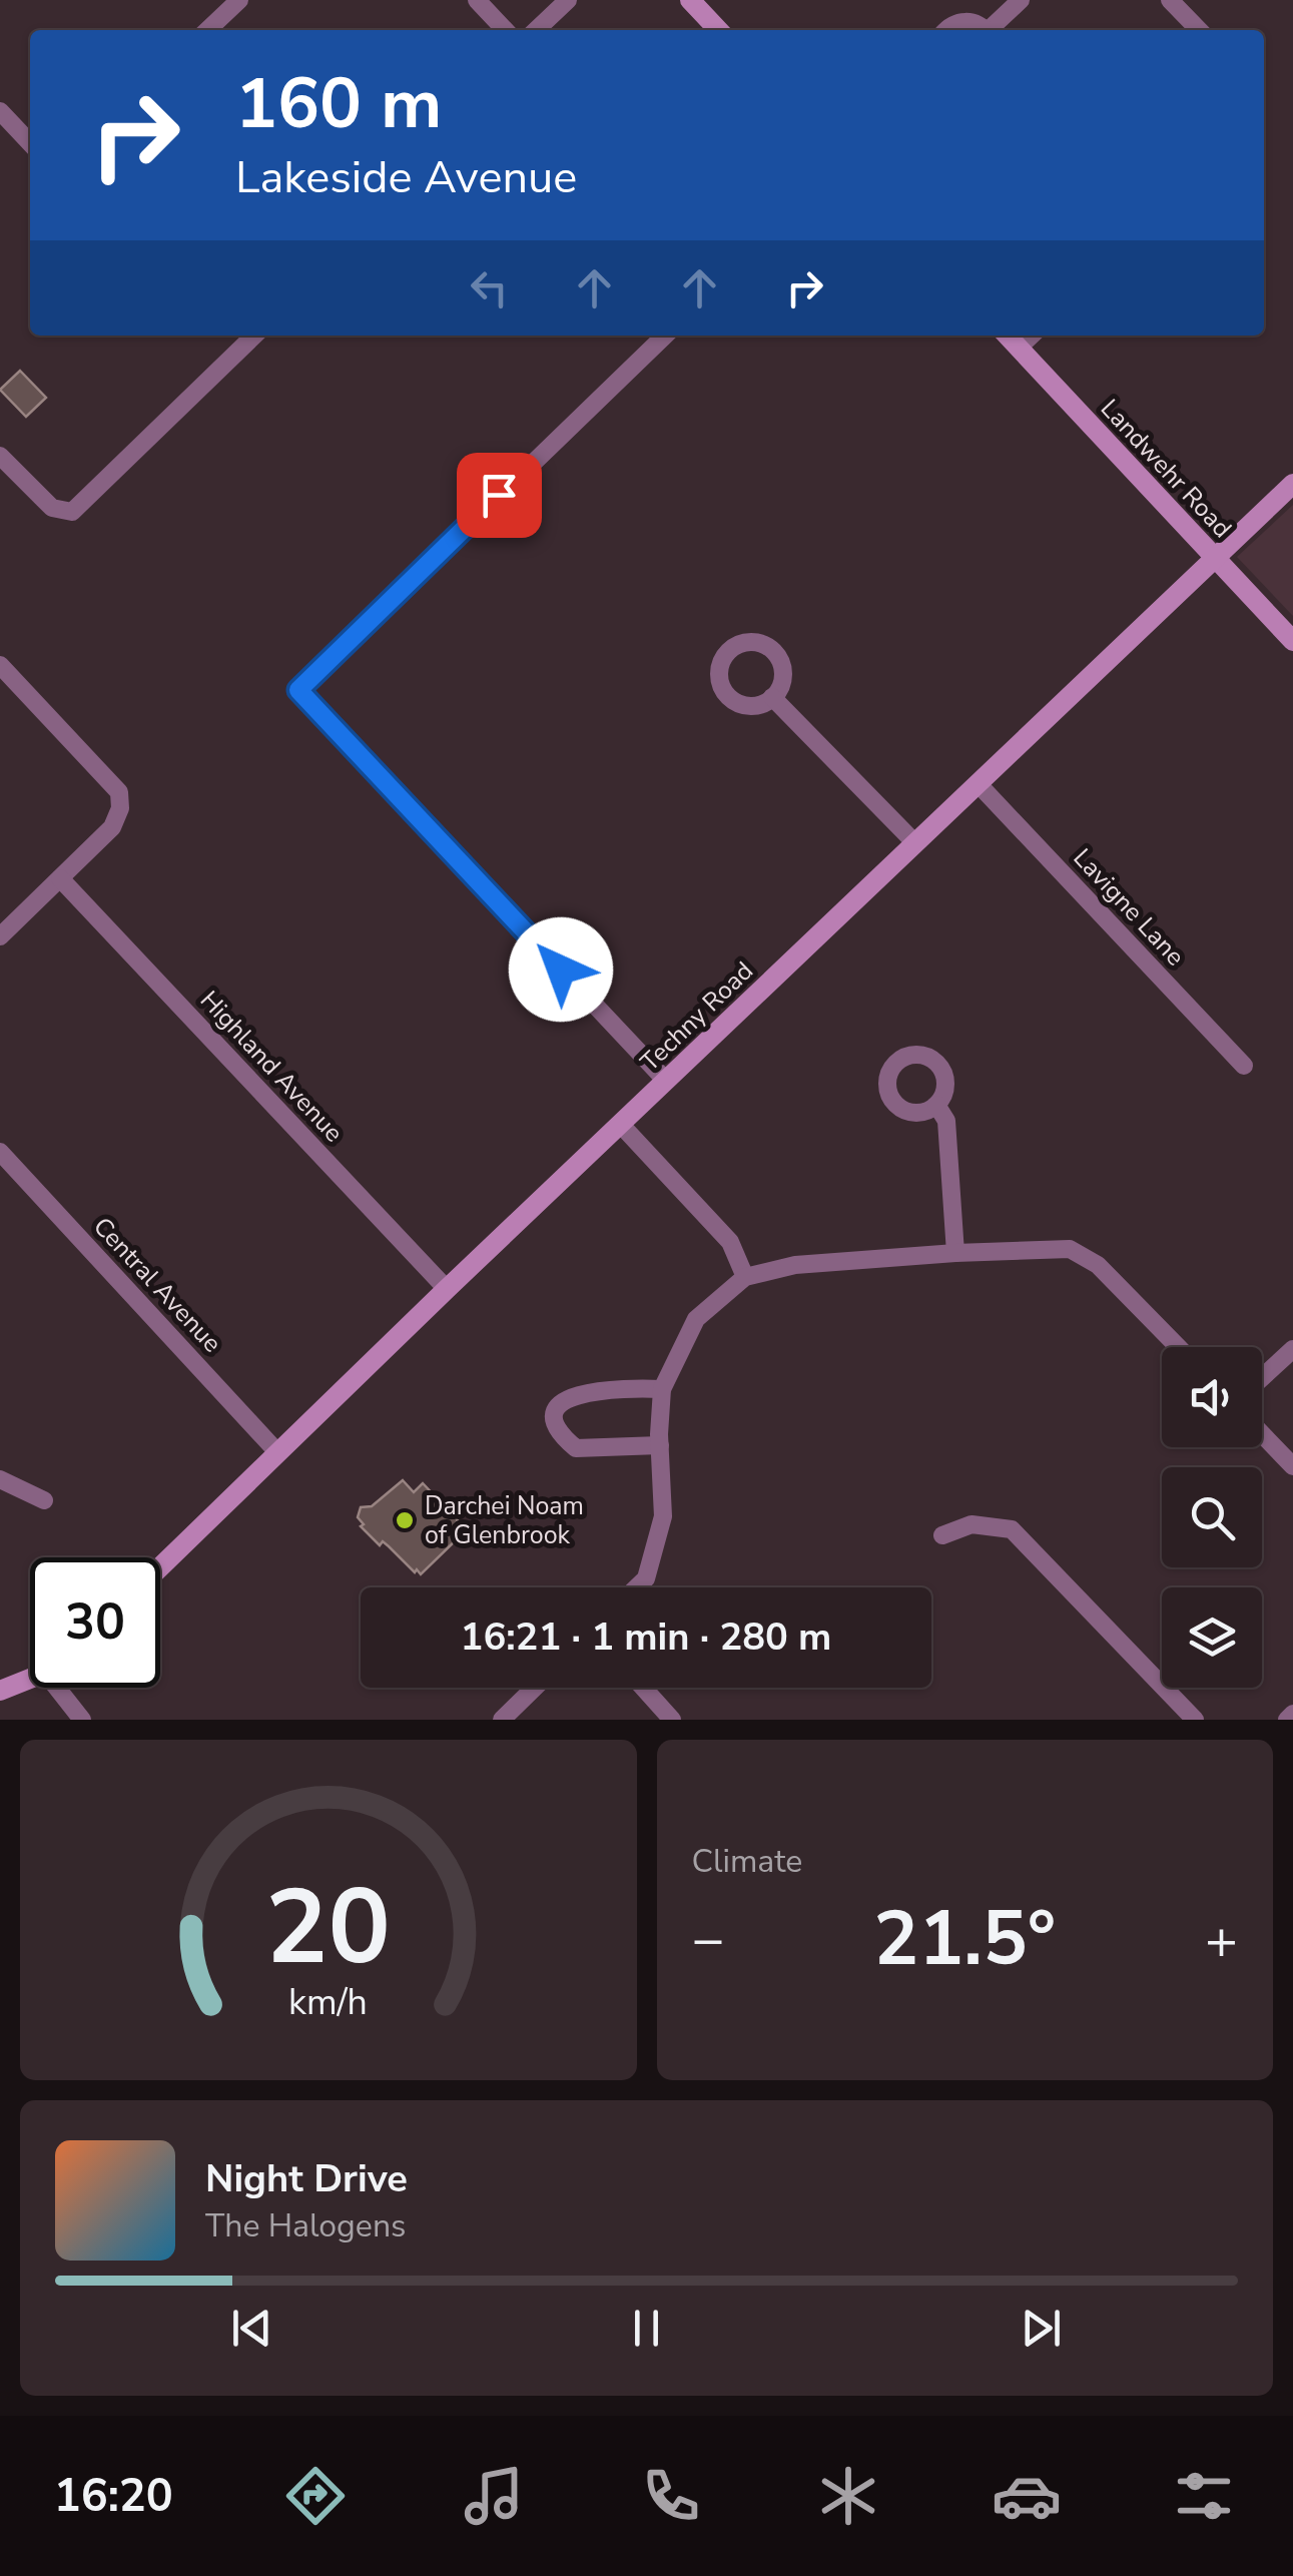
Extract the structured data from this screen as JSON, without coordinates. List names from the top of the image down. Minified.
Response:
{"streets":{"main road":["Landwehr Road","Techny Road"],"street":["Lavigne Lane","Highland Avenue","Central Avenue"]},"crossings":[["Landwehr Road","Techny Road"],["Lavigne Lane","Techny Road"],["Techny Road","Highland Avenue"],["Techny Road","Central Avenue"]],"places":["Darchei Noam of Glenbrook"],"page":{"turn":["160 m","Lakeside Avenue"],"limit":"30","trip":"16:21 · 1 min · 280 m","tile":"Climate","heat":["−","21.5°","+"],"song":["Night Drive","The Halogens"],"tabs":"16:20","gauge":["20","km/h"]}}
